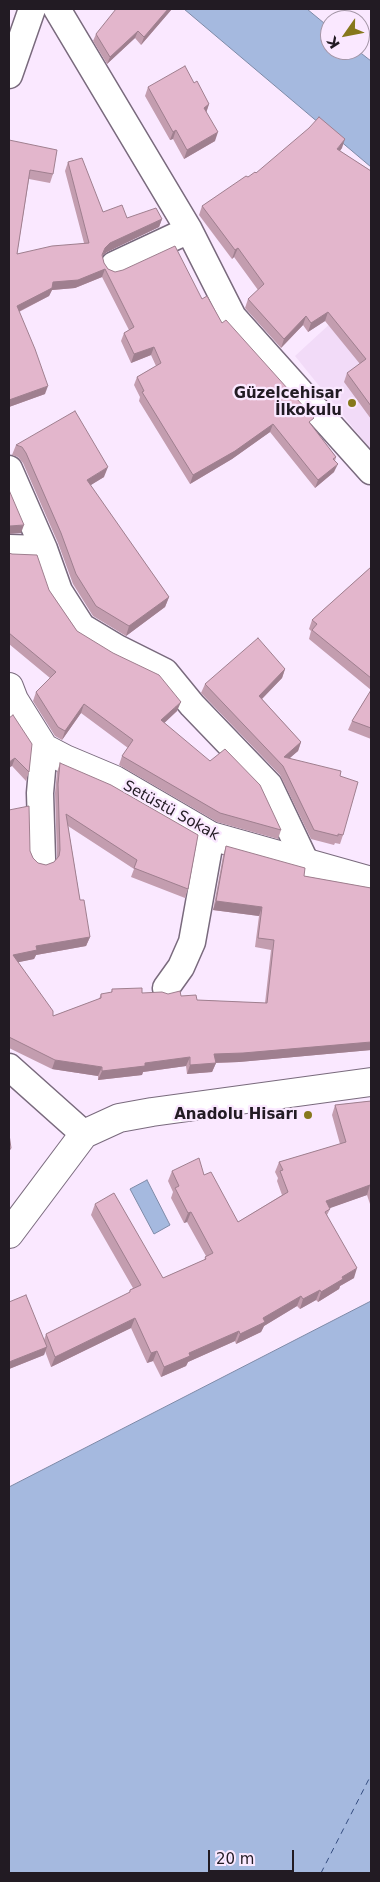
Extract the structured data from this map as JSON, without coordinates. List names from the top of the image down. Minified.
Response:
{"streets":{"street":["Setüstü Sokak"]},"places":["Güzelcehisar İlkokulu","Anadolu Hisarı"],"scale_bar":"20 m","north":"bottom left"}
